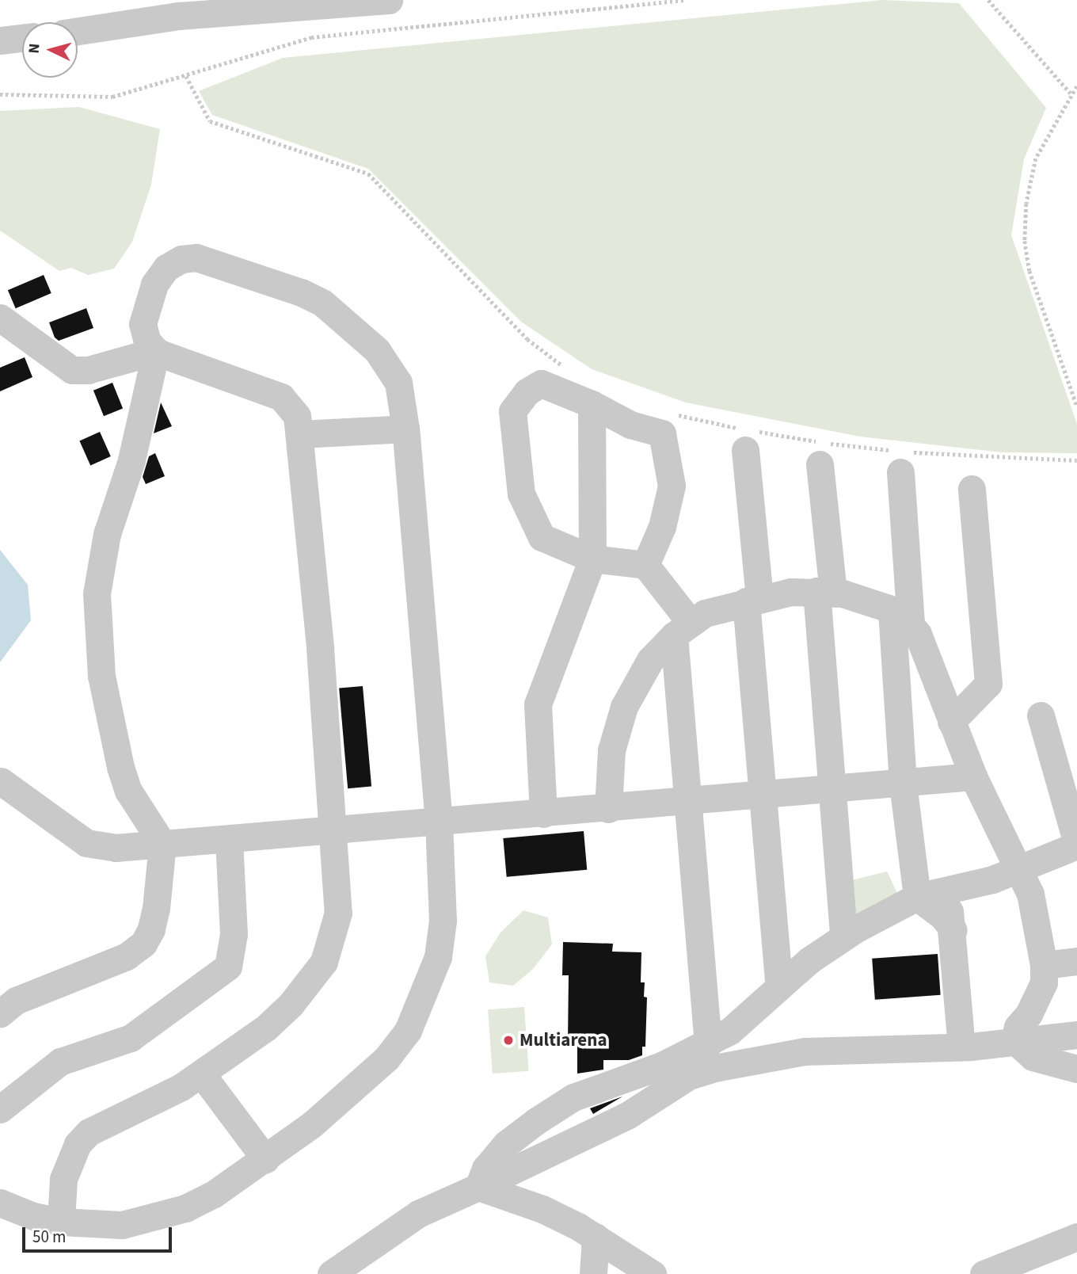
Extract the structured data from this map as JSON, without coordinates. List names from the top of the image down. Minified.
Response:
{"places":["Multiarena"],"scale_bar":"50 m","north":"left"}
